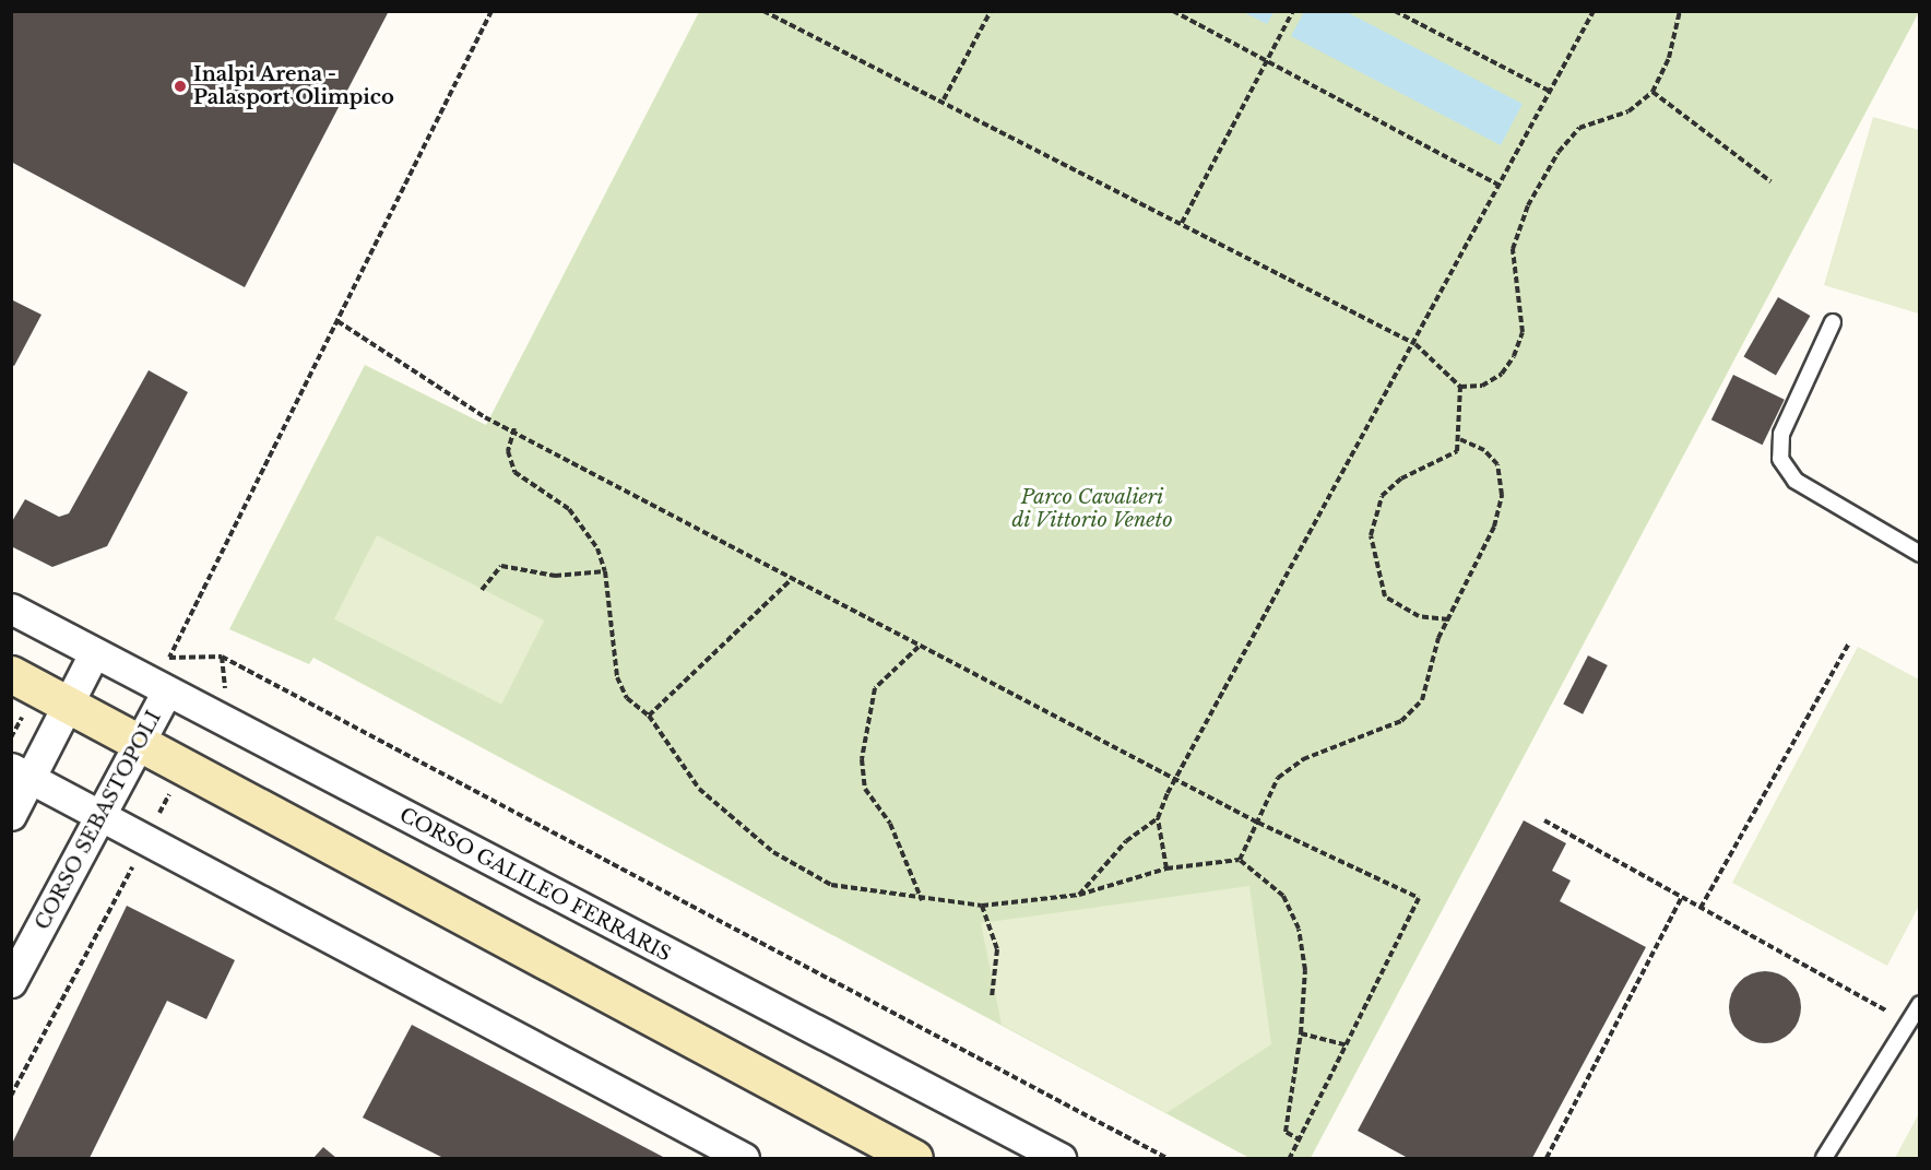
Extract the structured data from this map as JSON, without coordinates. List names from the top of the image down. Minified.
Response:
{"streets":{"street":["CORSO SEBASTOPOLI","CORSO GALILEO FERRARIS"]},"crossings":[["CORSO SEBASTOPOLI","CORSO GALILEO FERRARIS"]],"parks":["Parco Cavalieri di Vittorio Veneto"],"places":["Inalpi Arena - Palasport Olimpico"]}
